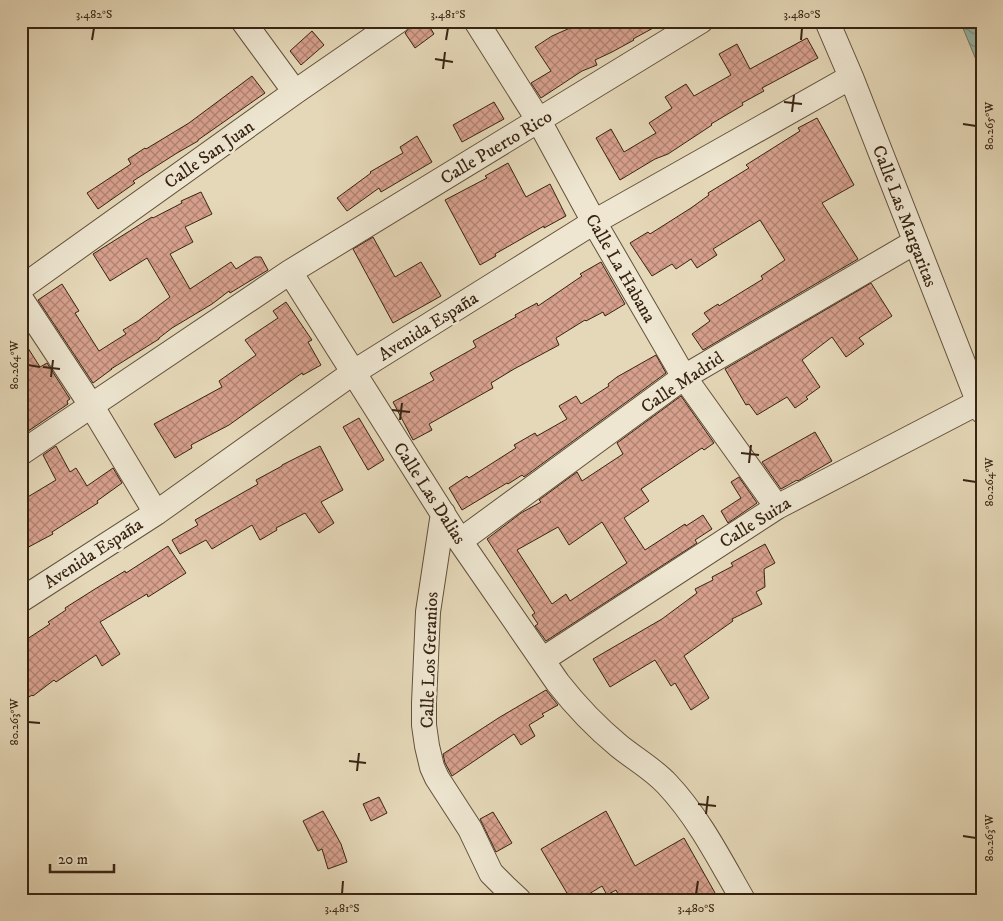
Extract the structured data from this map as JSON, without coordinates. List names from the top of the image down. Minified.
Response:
{"streets":{"street":["Calle Puerto Rico","Calle San Juan","Calle Las Margaritas","Calle La Habana","Avenida España","Calle Madrid","Calle Las Dalias","Calle Suiza","Calle Los Geranios"]},"crossings":[["Calle Puerto Rico","Calle La Habana"],["Calle Puerto Rico","Calle Las Dalias"],["Calle Las Margaritas","Avenida España"],["Calle Las Margaritas","Calle Madrid"],["Calle Las Margaritas","Calle Suiza"],["Calle La Habana","Avenida España"],["Calle La Habana","Calle Madrid"],["Calle La Habana","Calle Suiza"],["Avenida España","Calle Las Dalias"],["Calle Madrid","Calle Las Dalias"],["Calle Las Dalias","Calle Suiza"],["Calle Las Dalias","Calle Los Geranios"]],"scale_bar":"20 m","coordinates":["3.482°S","3.481°S","3.480°S","80.265°W","80.264°W","80.263°W"]}
